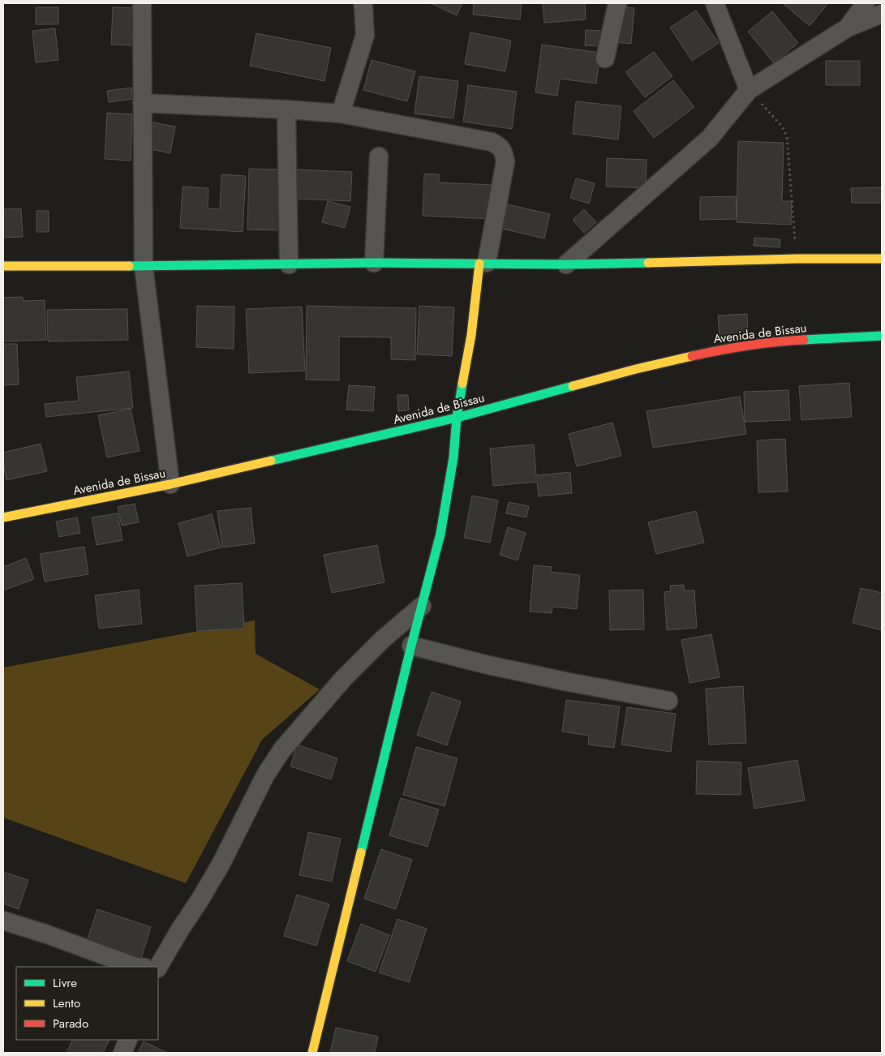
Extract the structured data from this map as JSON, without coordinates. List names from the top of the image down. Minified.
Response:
{"streets":{"street":["Avenida de Bissau"]},"legend":["Livre","Lento","Parado"]}
